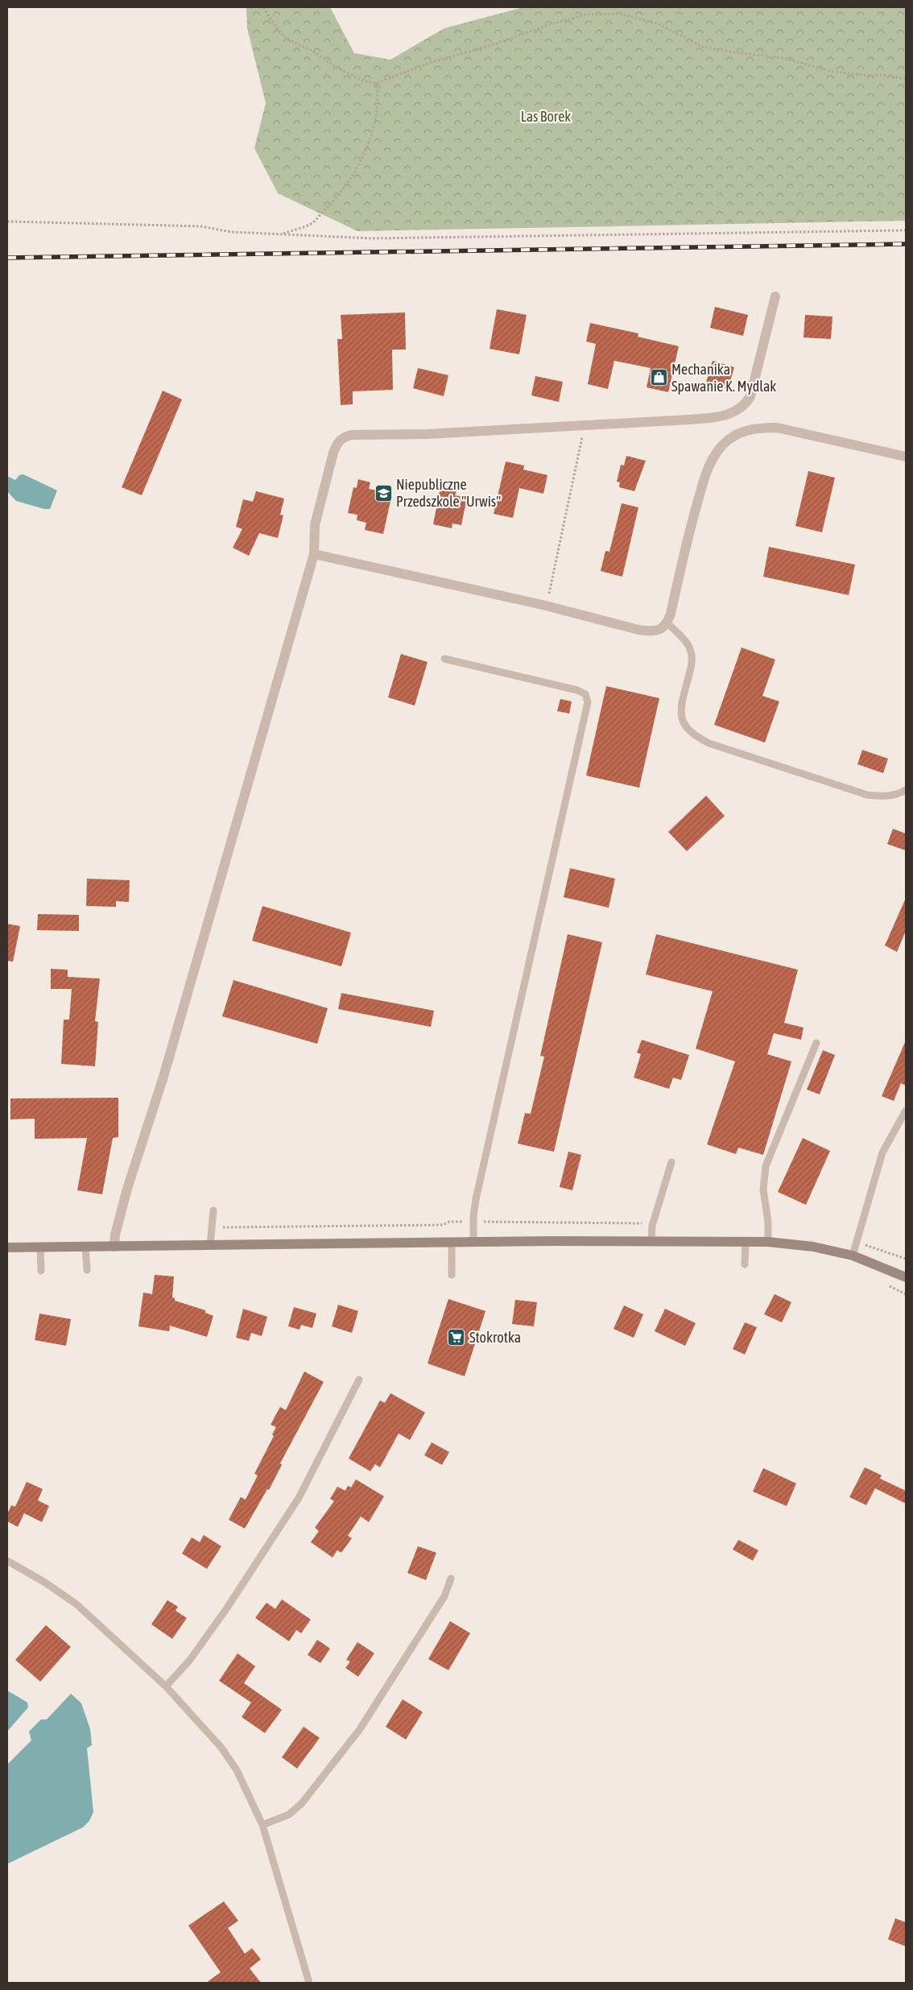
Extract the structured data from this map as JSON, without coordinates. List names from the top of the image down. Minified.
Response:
{"parks":["Las Borek"],"places":{"shop":["Mechanika Spawanie K. Mydlak"],"school or university":["Niepubliczne Przedszkole \"Urwis\""],"supermarket":["Stokrotka"]}}
